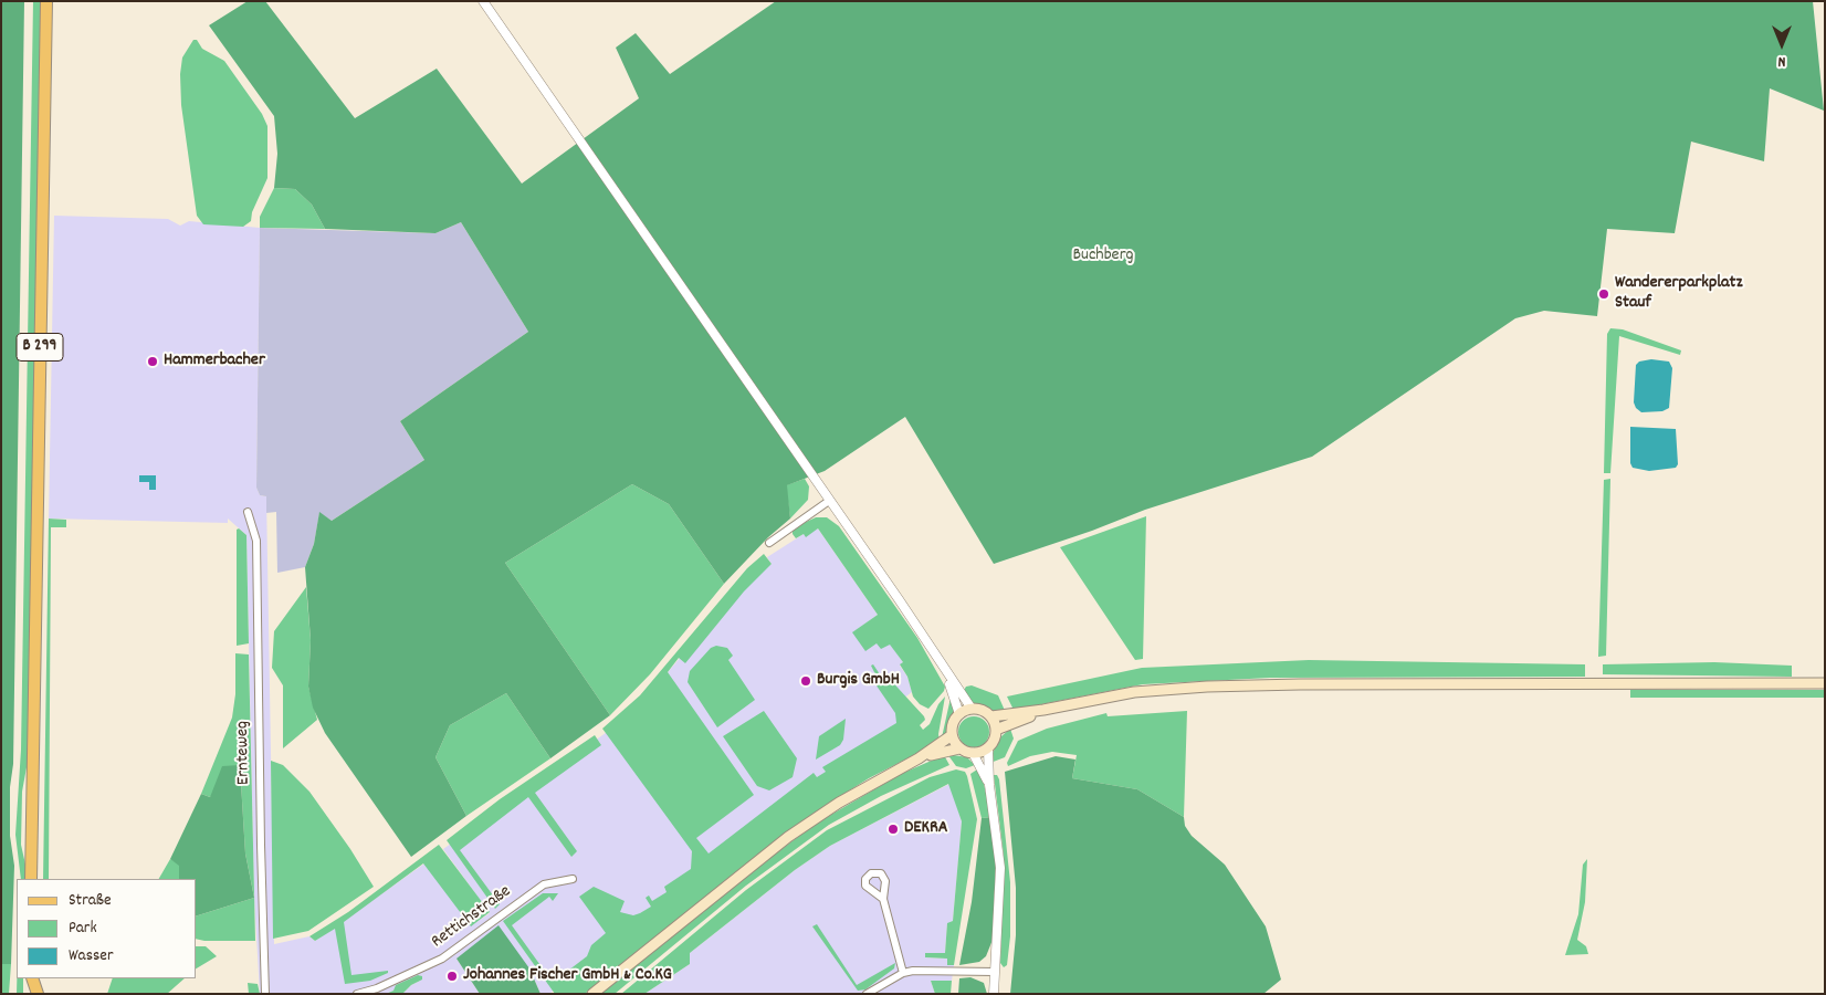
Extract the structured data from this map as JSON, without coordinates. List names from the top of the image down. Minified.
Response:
{"streets":{"main road":["B 299"],"street":["Ernteweg","Rettichstraße"]},"parks":["Buchberg"],"places":["Wandererparkplatz Stauf","Hammerbacher","Burgis GmbH","DEKRA","Johannes Fischer GmbH & Co.KG"],"legend":["Straße","Park","Wasser"],"north":"bottom"}
